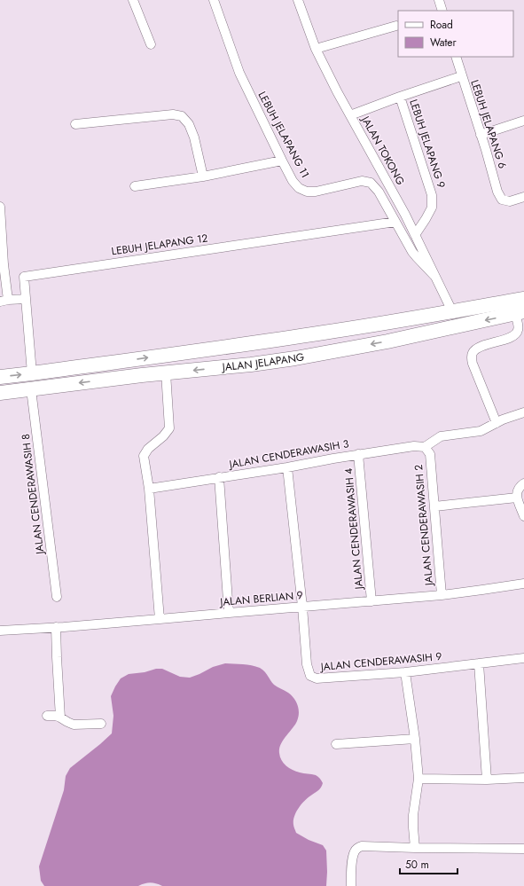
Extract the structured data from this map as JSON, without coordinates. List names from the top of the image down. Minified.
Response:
{"streets":{"main road":["JALAN JELAPANG"],"street":["LEBUH JELAPANG 6","LEBUH JELAPANG 11","LEBUH JELAPANG 9","JALAN TOKONG","LEBUH JELAPANG 12","JALAN CENDERAWASIH 3","JALAN CENDERAWASIH 8","JALAN CENDERAWASIH 2","JALAN CENDERAWASIH 4","JALAN BERLIAN 9","JALAN CENDERAWASIH 9"]},"crossings":[["LEBUH JELAPANG 11","JALAN TOKONG"],["LEBUH JELAPANG 11","LEBUH JELAPANG 12"],["LEBUH JELAPANG 9","JALAN TOKONG"],["JALAN TOKONG","JALAN JELAPANG"],["LEBUH JELAPANG 12","JALAN JELAPANG"],["JALAN JELAPANG","JALAN CENDERAWASIH 8"],["JALAN CENDERAWASIH 3","JALAN CENDERAWASIH 2"],["JALAN CENDERAWASIH 3","JALAN CENDERAWASIH 4"],["JALAN CENDERAWASIH 2","JALAN BERLIAN 9"],["JALAN CENDERAWASIH 4","JALAN BERLIAN 9"],["JALAN BERLIAN 9","JALAN CENDERAWASIH 9"]],"legend":["Road","Water"],"scale_bar":"50 m"}
